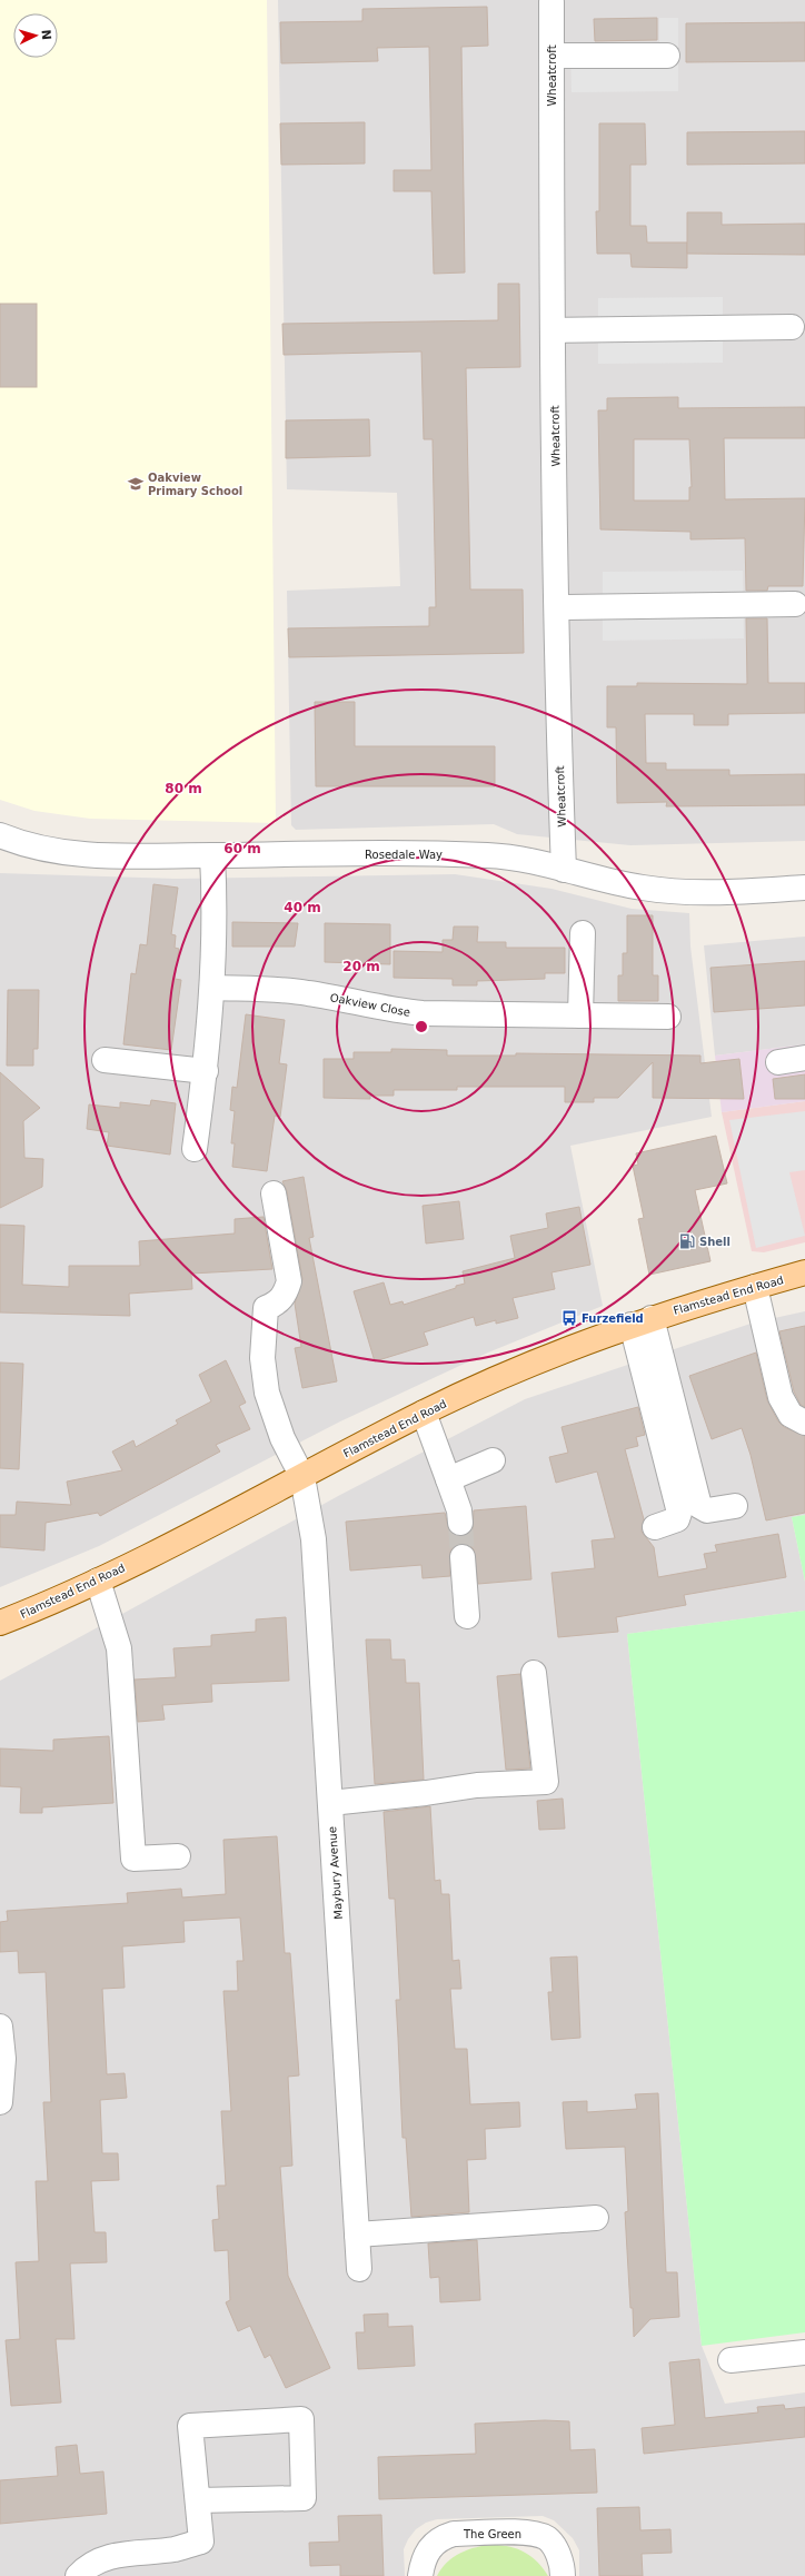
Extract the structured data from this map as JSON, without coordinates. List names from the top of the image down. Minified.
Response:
{"streets":{"main road":["Flamstead End Road"],"street":["Wheatcroft","Rosedale Way","Oakview Close","Maybury Avenue","The Green"]},"crossings":[["Wheatcroft","Rosedale Way"],["Flamstead End Road","Maybury Avenue"]],"places":{"school or university":["Oakview Primary School"],"fuel station":["Shell"],"bus stop":["Furzefield"]},"north":"right","rings":["80 m","60 m","40 m","20 m"]}
